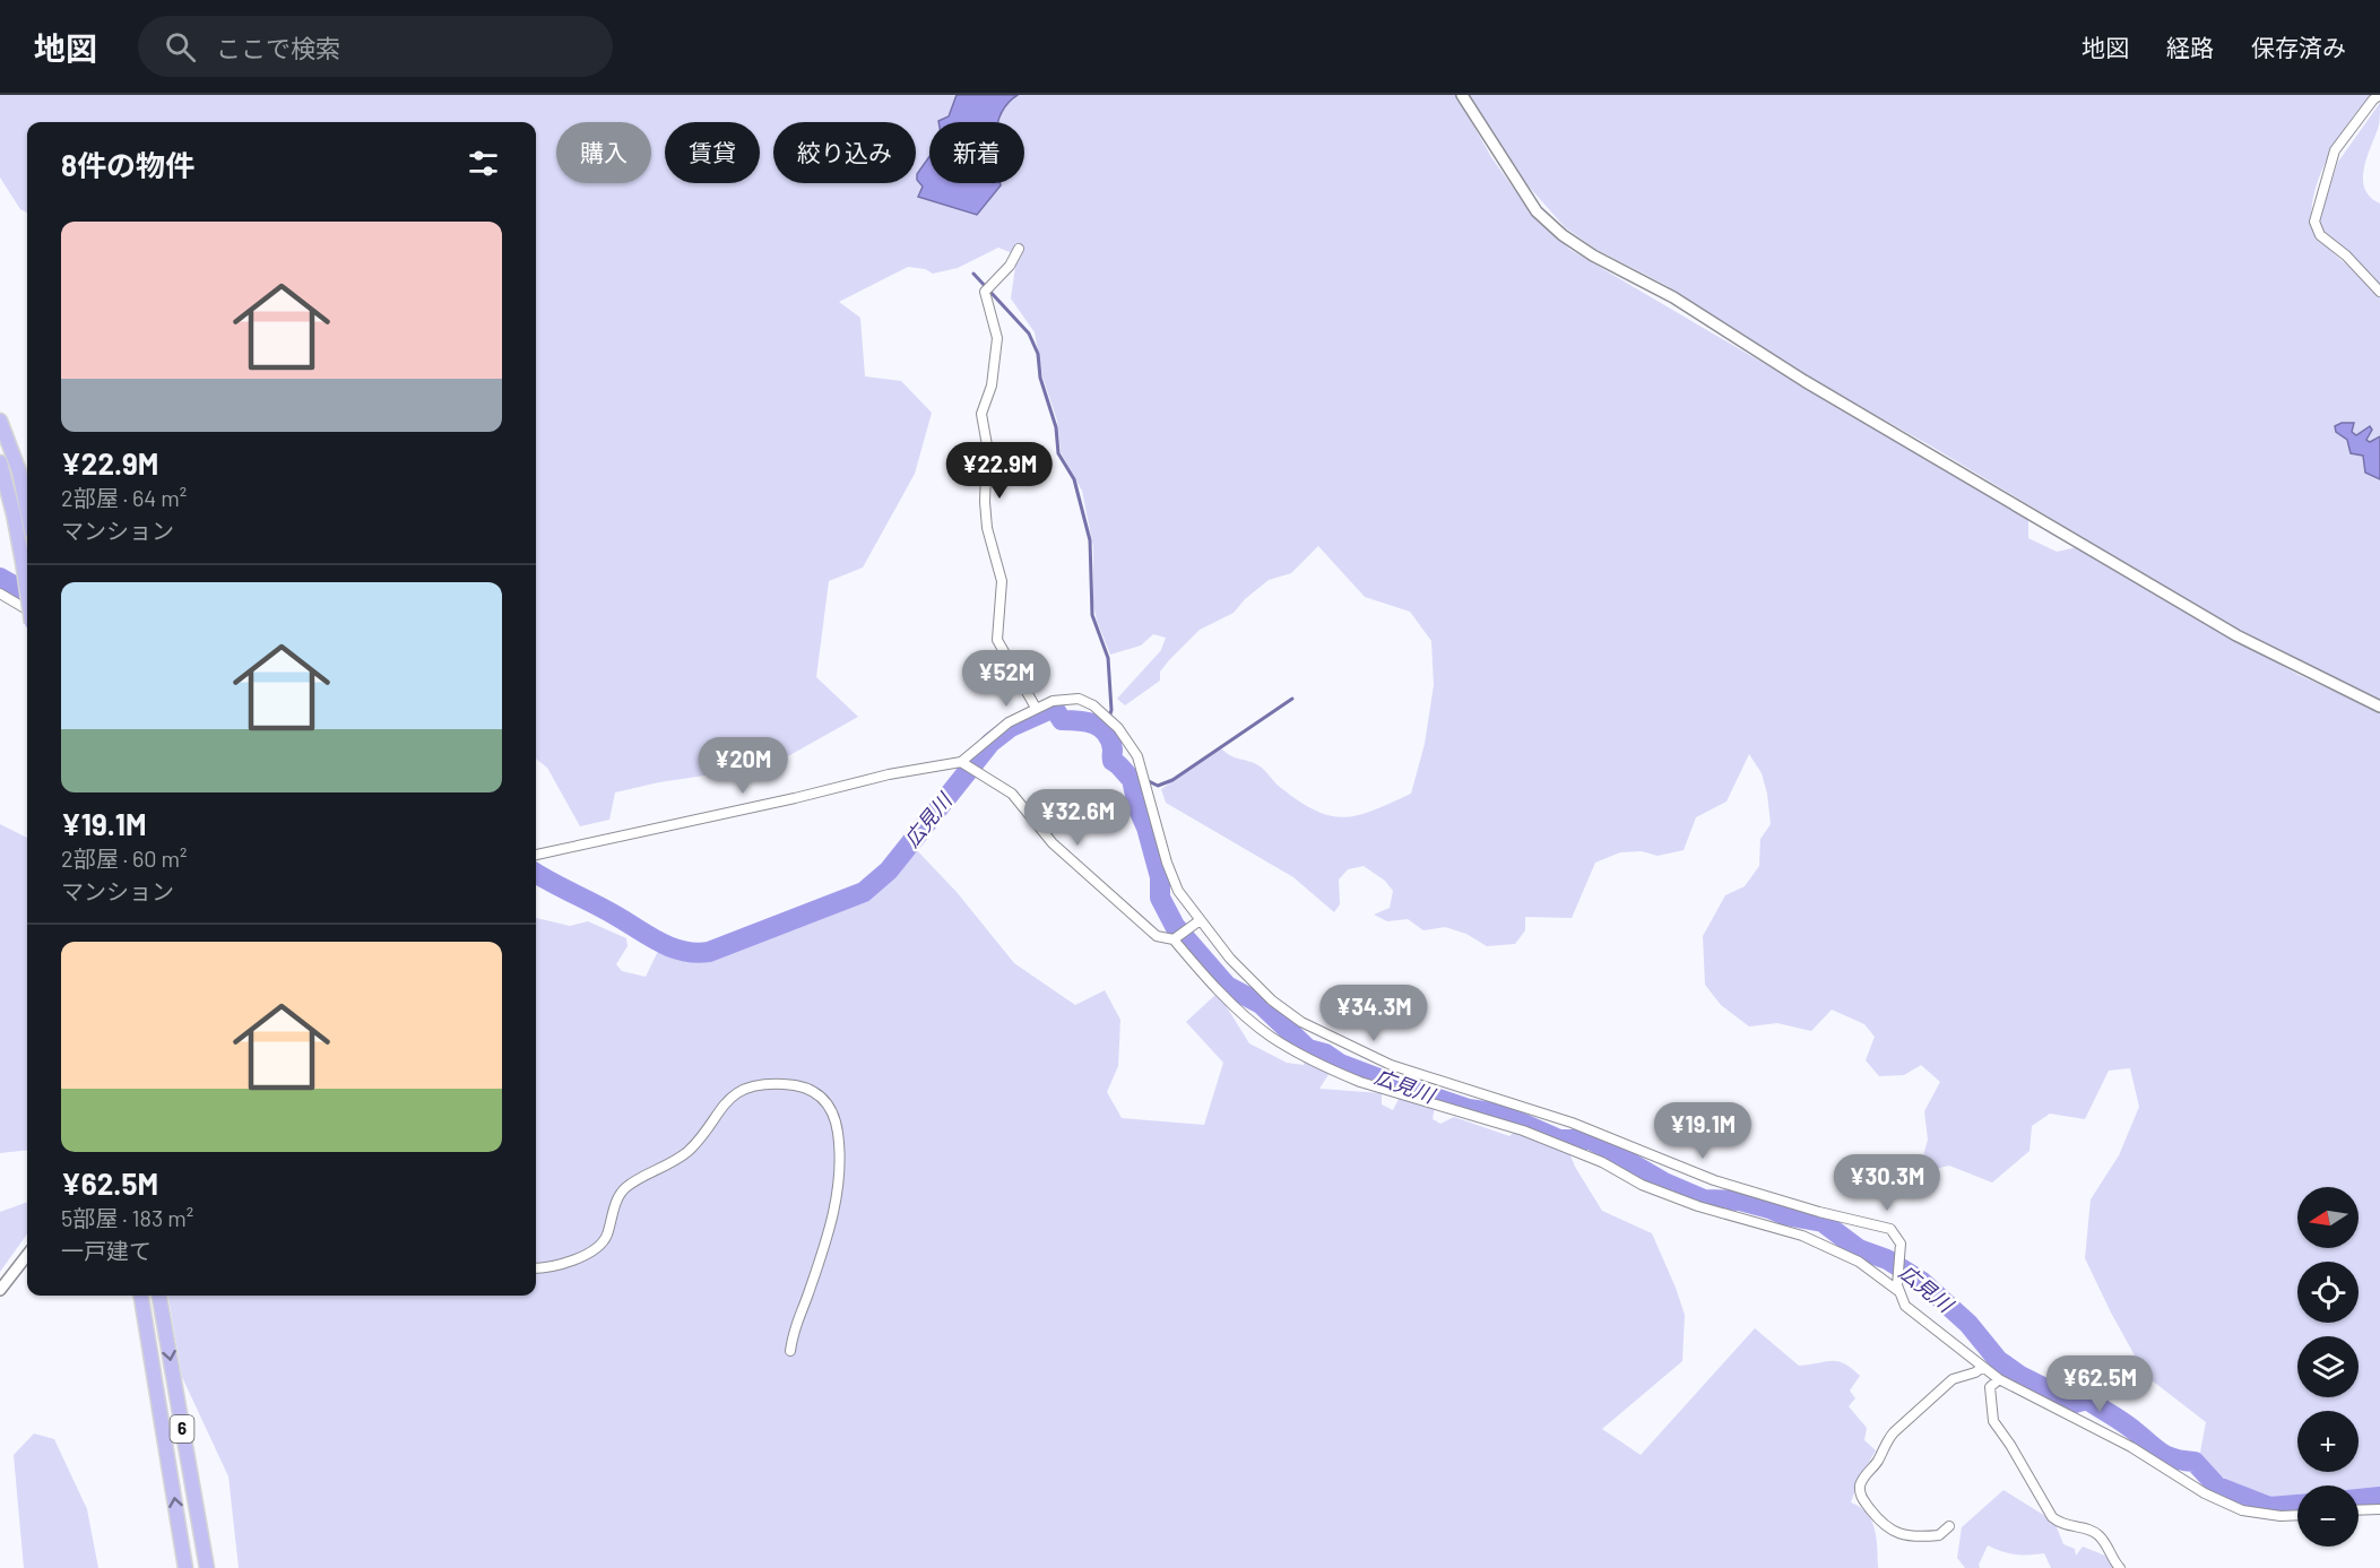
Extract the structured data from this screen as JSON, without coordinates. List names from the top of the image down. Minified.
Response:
{"streets":{"main road":["6"]},"water":["広見川"],"north":"left","page":{"header":"地図","search":"ここで検索","nav":["地図","経路","保存済み"],"chip":["購入","賃貸","絞り込み","新着"],"heading":"8件の物件","list":[{"name":"¥22.9M","note":"2部屋 · 64 m² · マンション"},{"name":"¥19.1M","note":"2部屋 · 60 m² · マンション"},{"name":"¥62.5M","note":"5部屋 · 183 m² · 一戸建て"}],"price":["¥22.9M","¥52M","¥20M","¥32.6M","¥34.3M","¥19.1M","¥30.3M","¥62.5M"],"map_buttons":["+","−"]}}
